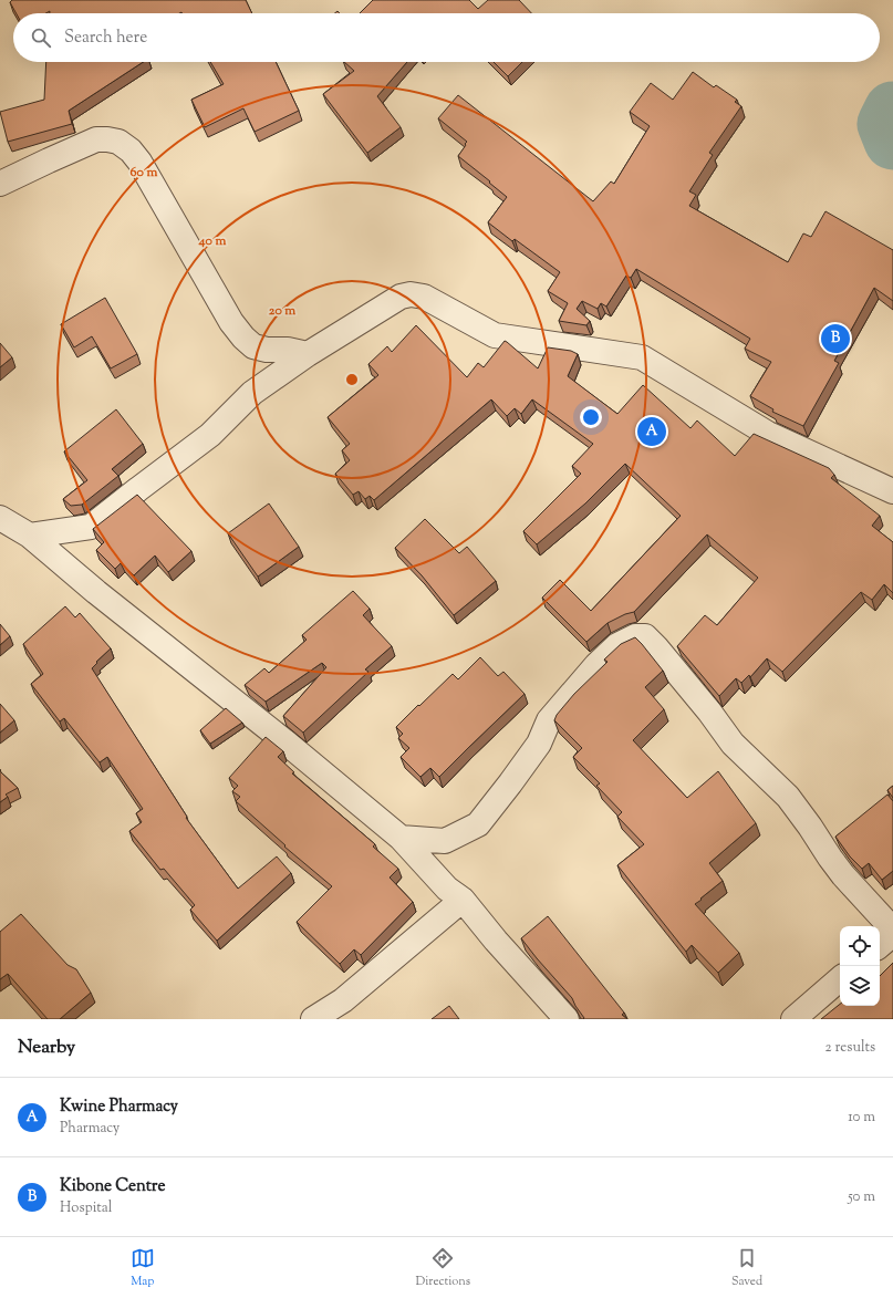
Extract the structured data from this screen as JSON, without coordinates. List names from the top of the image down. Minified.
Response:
{"page":{"search":"Search here","pins":["B","A"],"heading":["Nearby","2 results"],"list":[{"mark":"A","name":"Kwine Pharmacy","note":"Pharmacy","value":"10 m"},{"mark":"B","name":"Kibone Centre","note":"Hospital","value":"50 m"}],"nav":["Map","Directions","Saved"]},"rings":["60 m","40 m","20 m"]}
